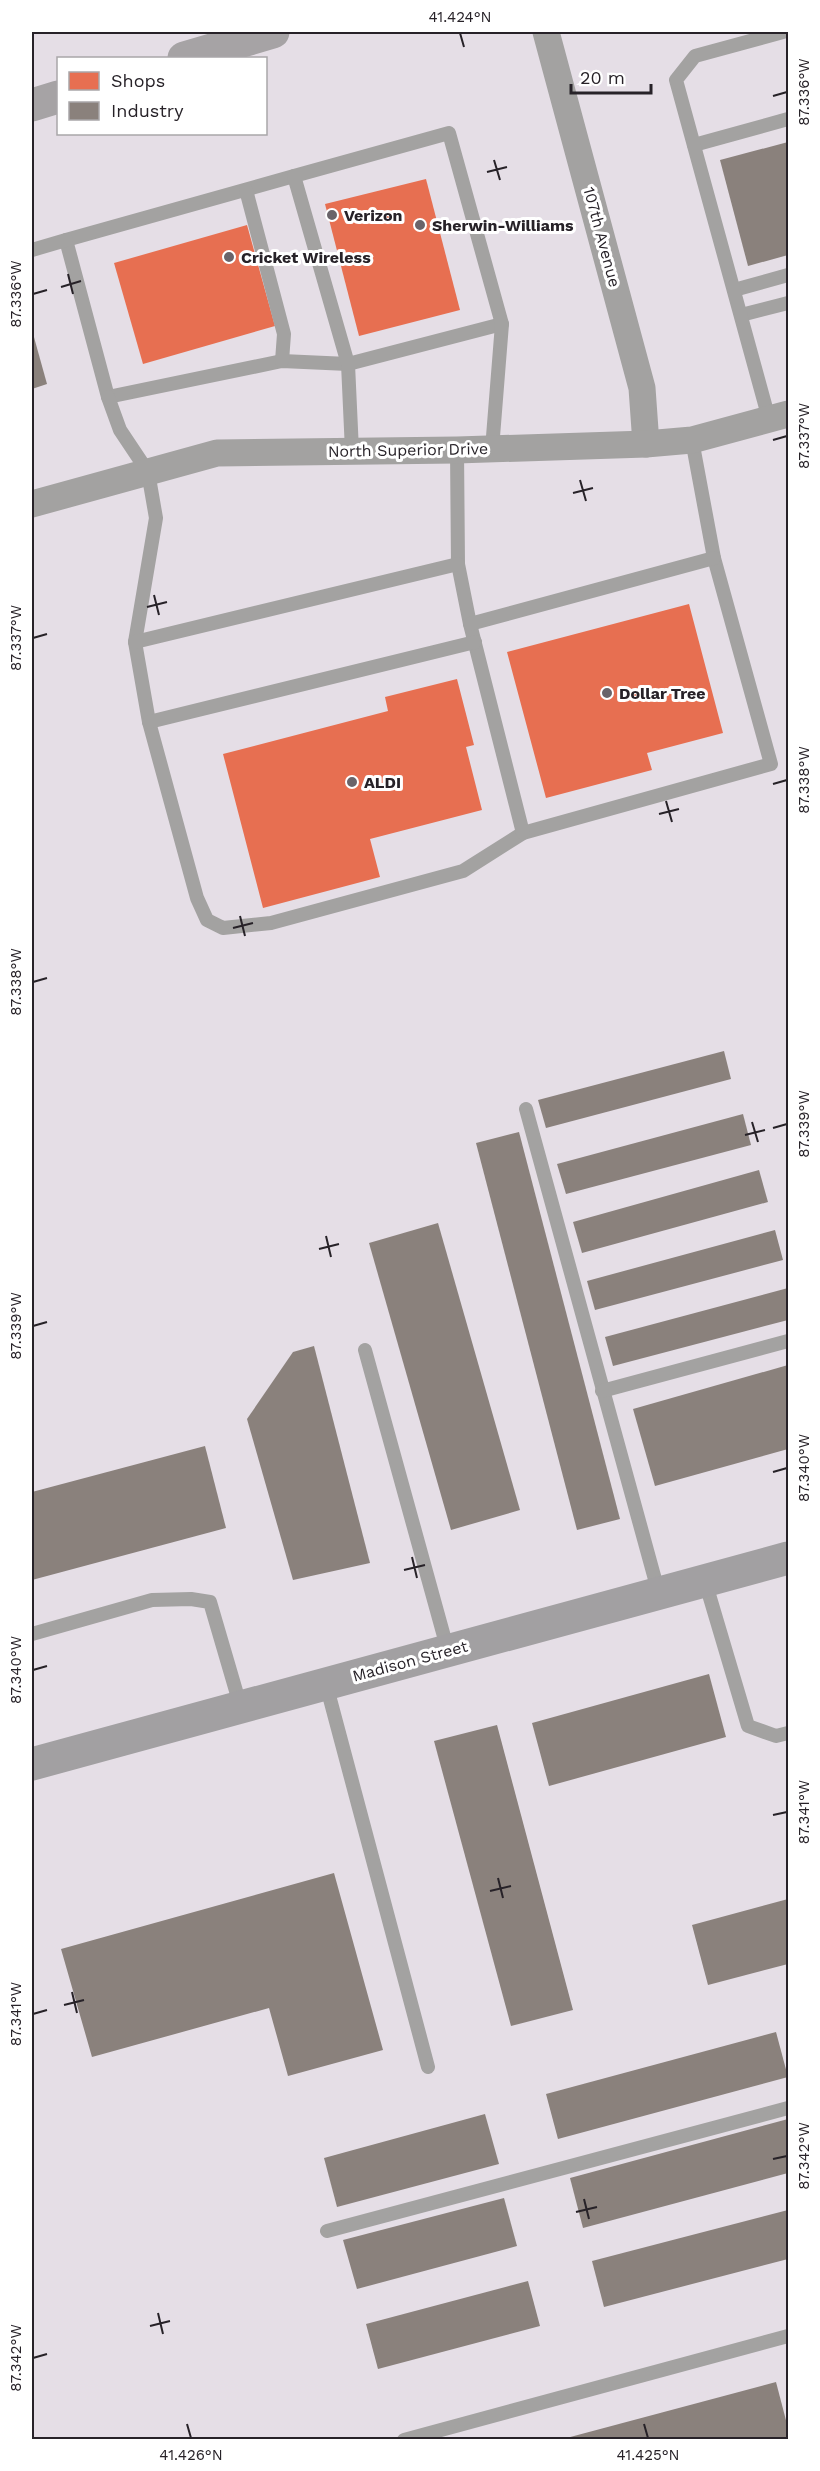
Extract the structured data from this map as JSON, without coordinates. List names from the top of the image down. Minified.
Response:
{"streets":{"street":["107th Avenue","North Superior Drive","Madison Street"]},"crossings":[["107th Avenue","North Superior Drive"]],"places":["Verizon","Sherwin-Williams","Cricket Wireless","Dollar Tree","ALDI"],"legend":["Shops","Industry"],"scale_bar":"20 m","coordinates":["41.424°N","87.336°W","87.337°W","87.338°W","87.339°W","87.340°W","87.341°W","87.342°W","41.426°N","41.425°N"]}
